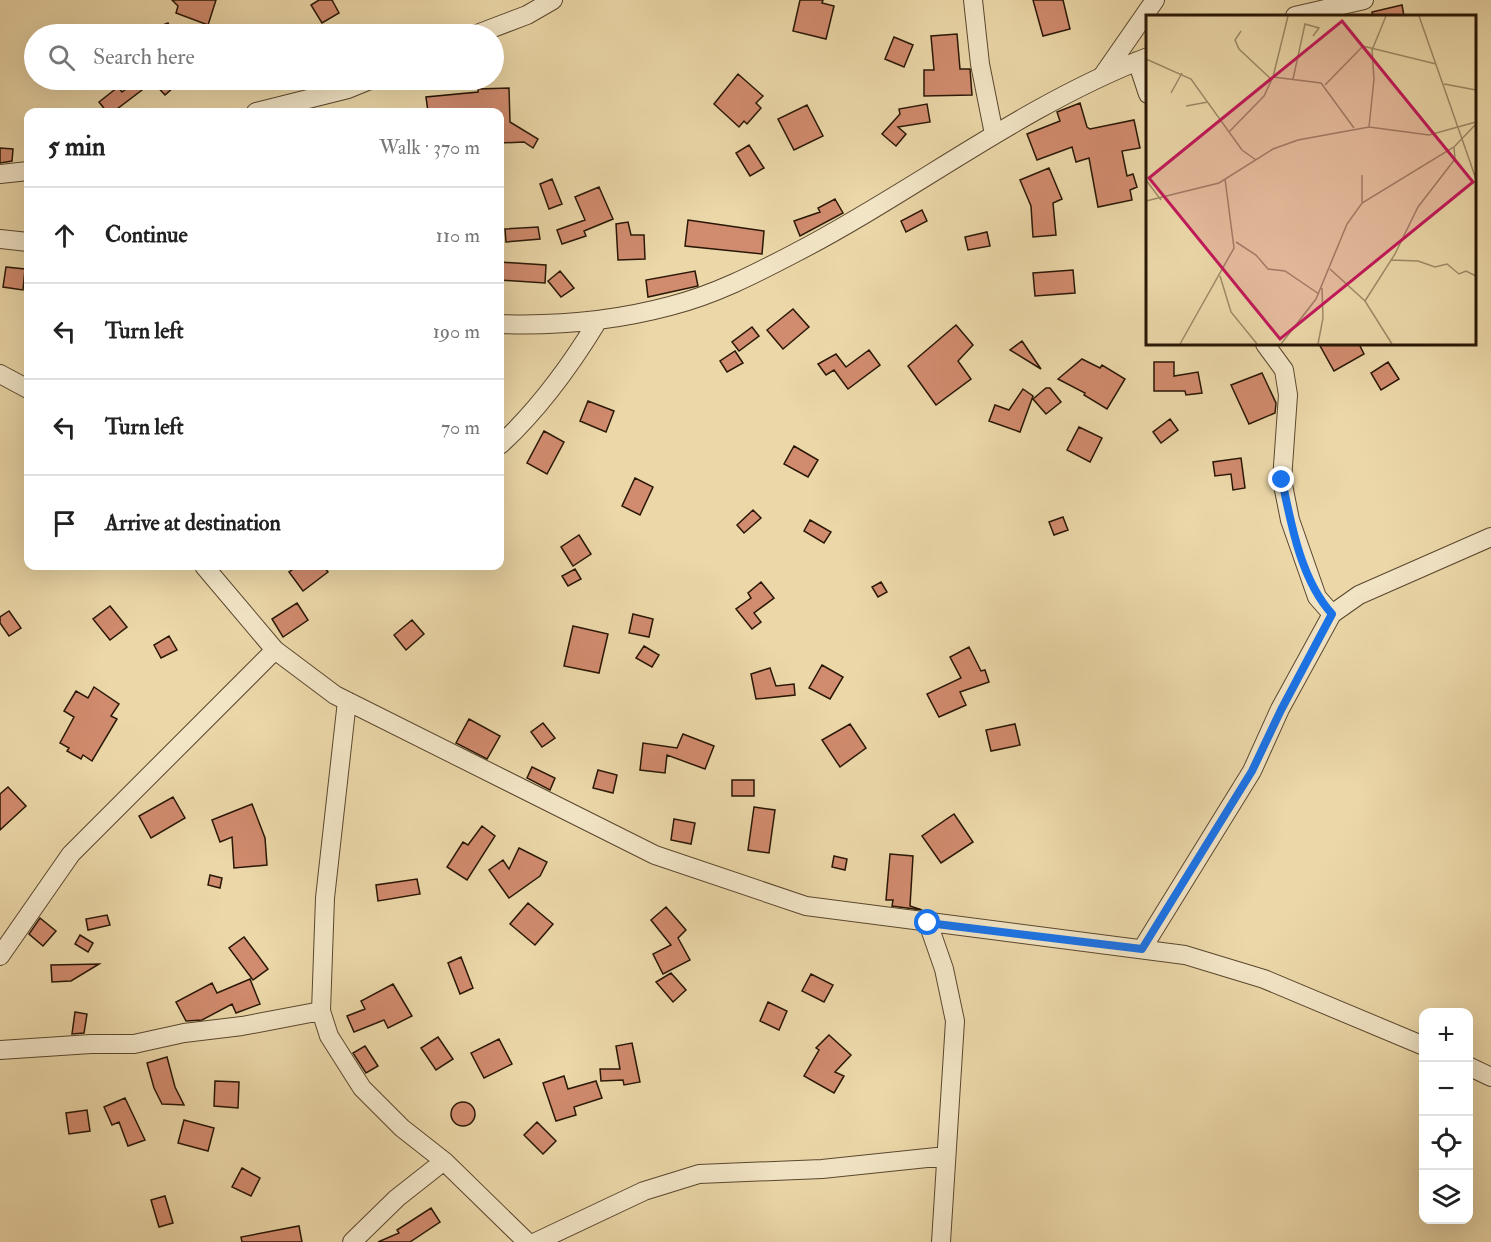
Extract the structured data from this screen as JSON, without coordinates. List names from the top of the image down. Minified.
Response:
{"page":{"search":"Search here","heading":["5 min","Walk · 370 m"],"list":[["Continue","110 m"],["Turn left","190 m"],["Turn left","70 m"],"Arrive at destination"],"map_buttons":["+","−"]}}
